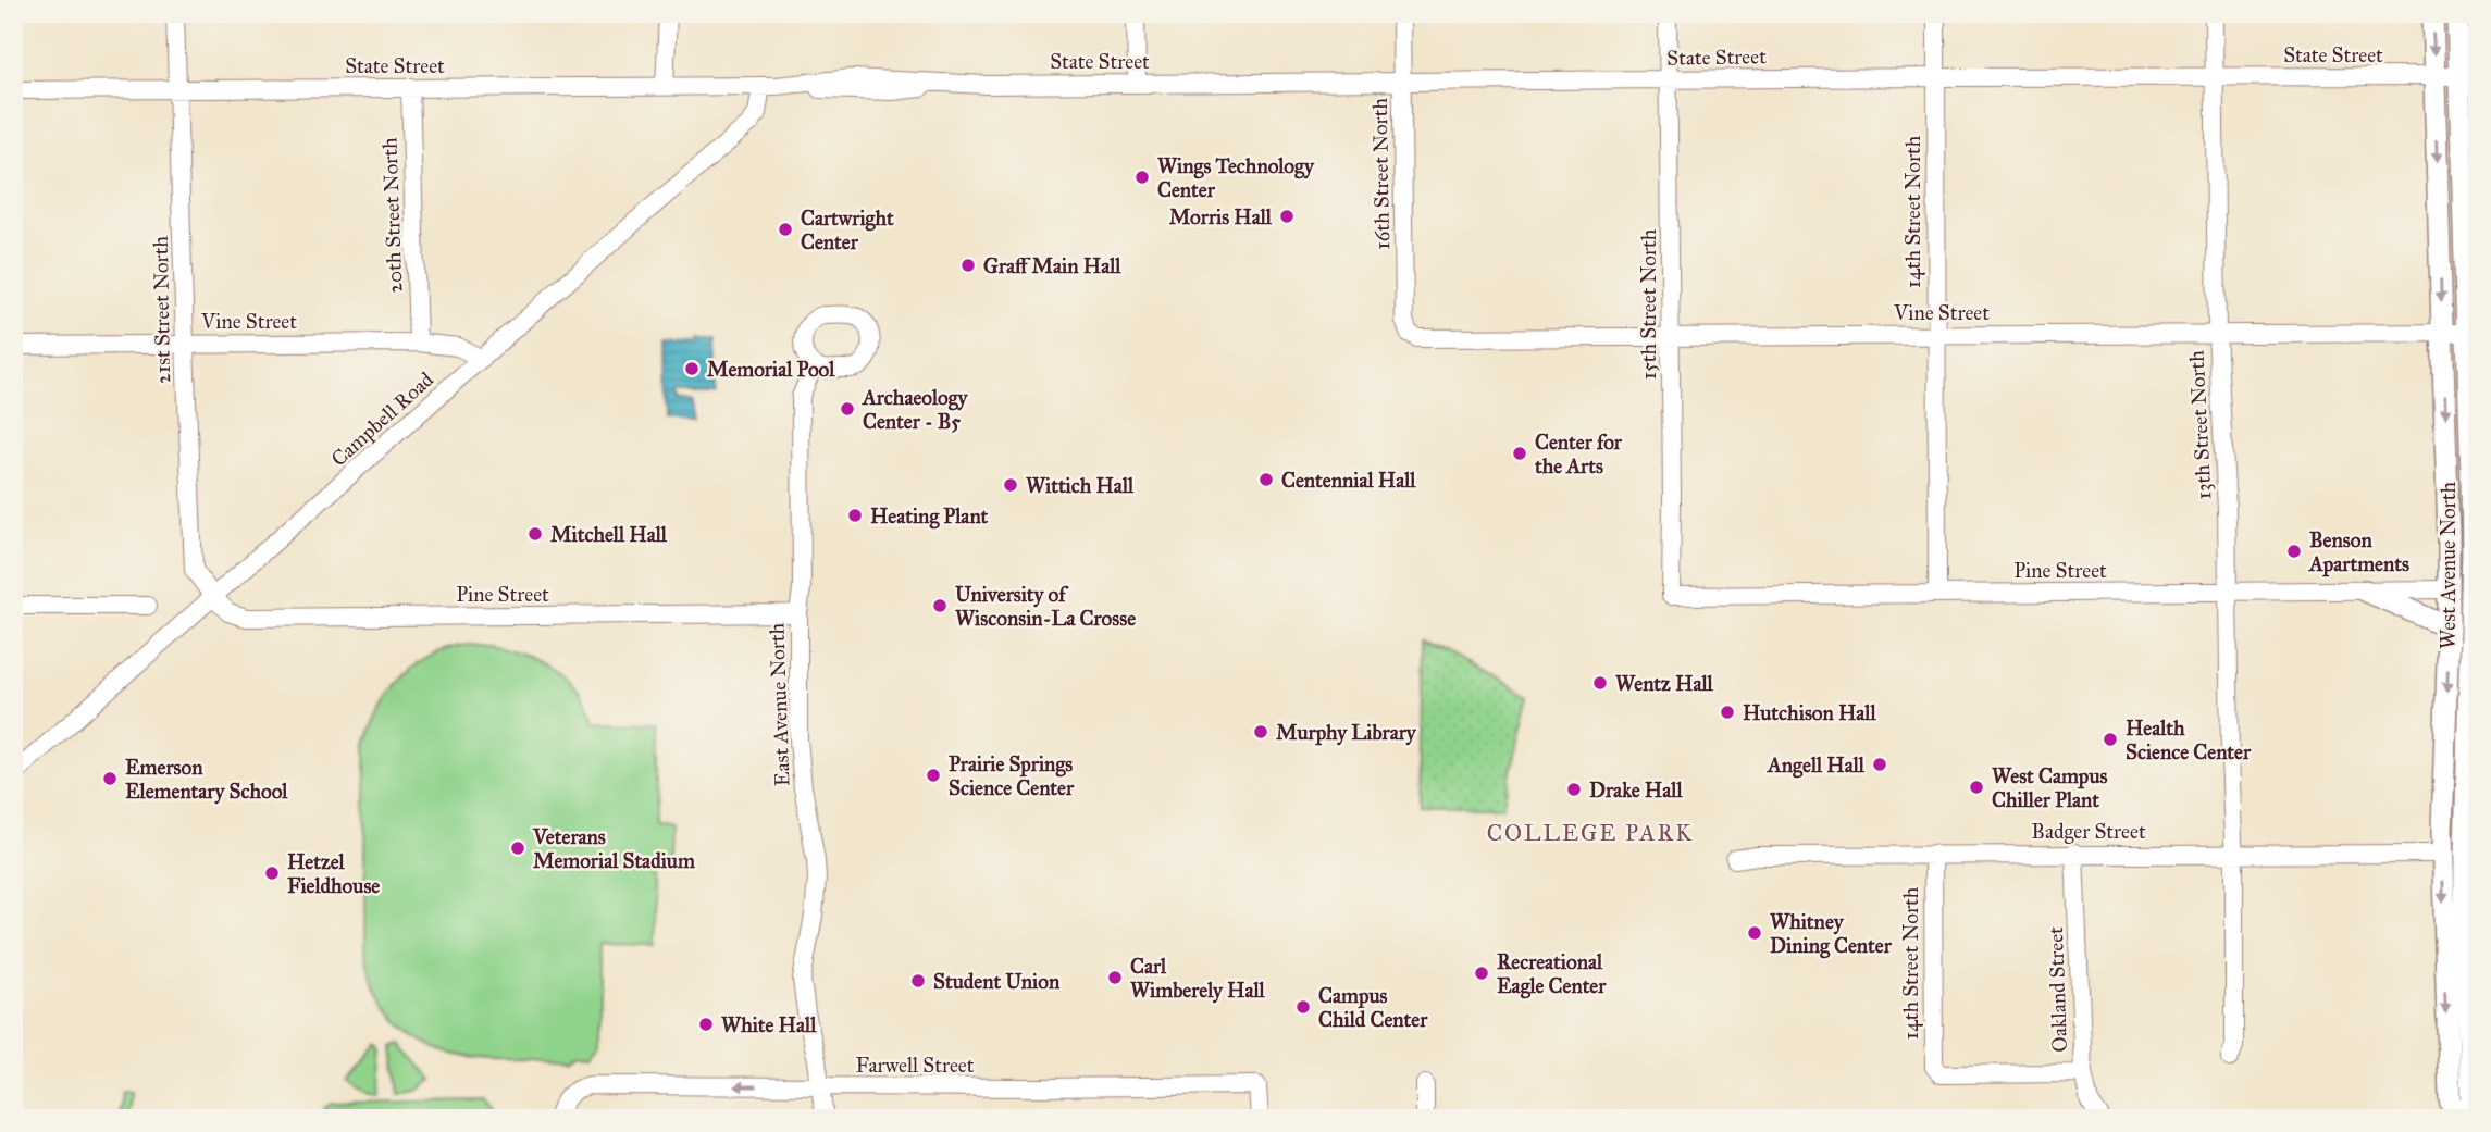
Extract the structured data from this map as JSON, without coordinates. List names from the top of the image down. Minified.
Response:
{"streets":{"main road":["West Avenue North"],"street":["State Street","16th Street North","14th Street North","20th Street North","15th Street North","21st Street North","Vine Street","Campbell Road","13th Street North","Pine Street","East Avenue North","Badger Street","Oakland Street","Farwell Street"]},"crossings":[["State Street","16th Street North"],["State Street","14th Street North"],["State Street","20th Street North"],["State Street","15th Street North"],["State Street","21st Street North"],["State Street","Campbell Road"],["State Street","13th Street North"],["State Street","West Avenue North"],["16th Street North","Vine Street"],["14th Street North","Vine Street"],["14th Street North","Pine Street"],["14th Street North","Badger Street"],["14th Street North","Oakland Street"],["20th Street North","Vine Street"],["15th Street North","Vine Street"],["15th Street North","Pine Street"],["21st Street North","Vine Street"],["21st Street North","Campbell Road"],["21st Street North","Pine Street"],["Vine Street","Campbell Road"],["Vine Street","13th Street North"],["Vine Street","West Avenue North"],["Campbell Road","Pine Street"],["13th Street North","Pine Street"],["13th Street North","Badger Street"],["West Avenue North","Pine Street"],["West Avenue North","Badger Street"],["Pine Street","East Avenue North"],["East Avenue North","Farwell Street"],["Badger Street","Oakland Street"]],"one_way":["Farwell Street"],"districts":["COLLEGE PARK"],"places":["Wings Technology Center","Morris Hall","Cartwright Center","Graff Main Hall","Memorial Pool","Archaeology Center - B5","Center for the Arts","Centennial Hall","Wittich Hall","Heating Plant","Mitchell Hall","Benson Apartments","University of Wisconsin-La Crosse","Wentz Hall","Hutchison Hall","Murphy Library","Health Science Center","Angell Hall","Prairie Springs Science Center","Emerson Elementary School","West Campus Chiller Plant","Drake Hall","Veterans Memorial Stadium","Hetzel Fieldhouse","Whitney Dining Center","Recreational Eagle Center","Carl Wimberely Hall","Student Union","Campus Child Center","White Hall"]}
